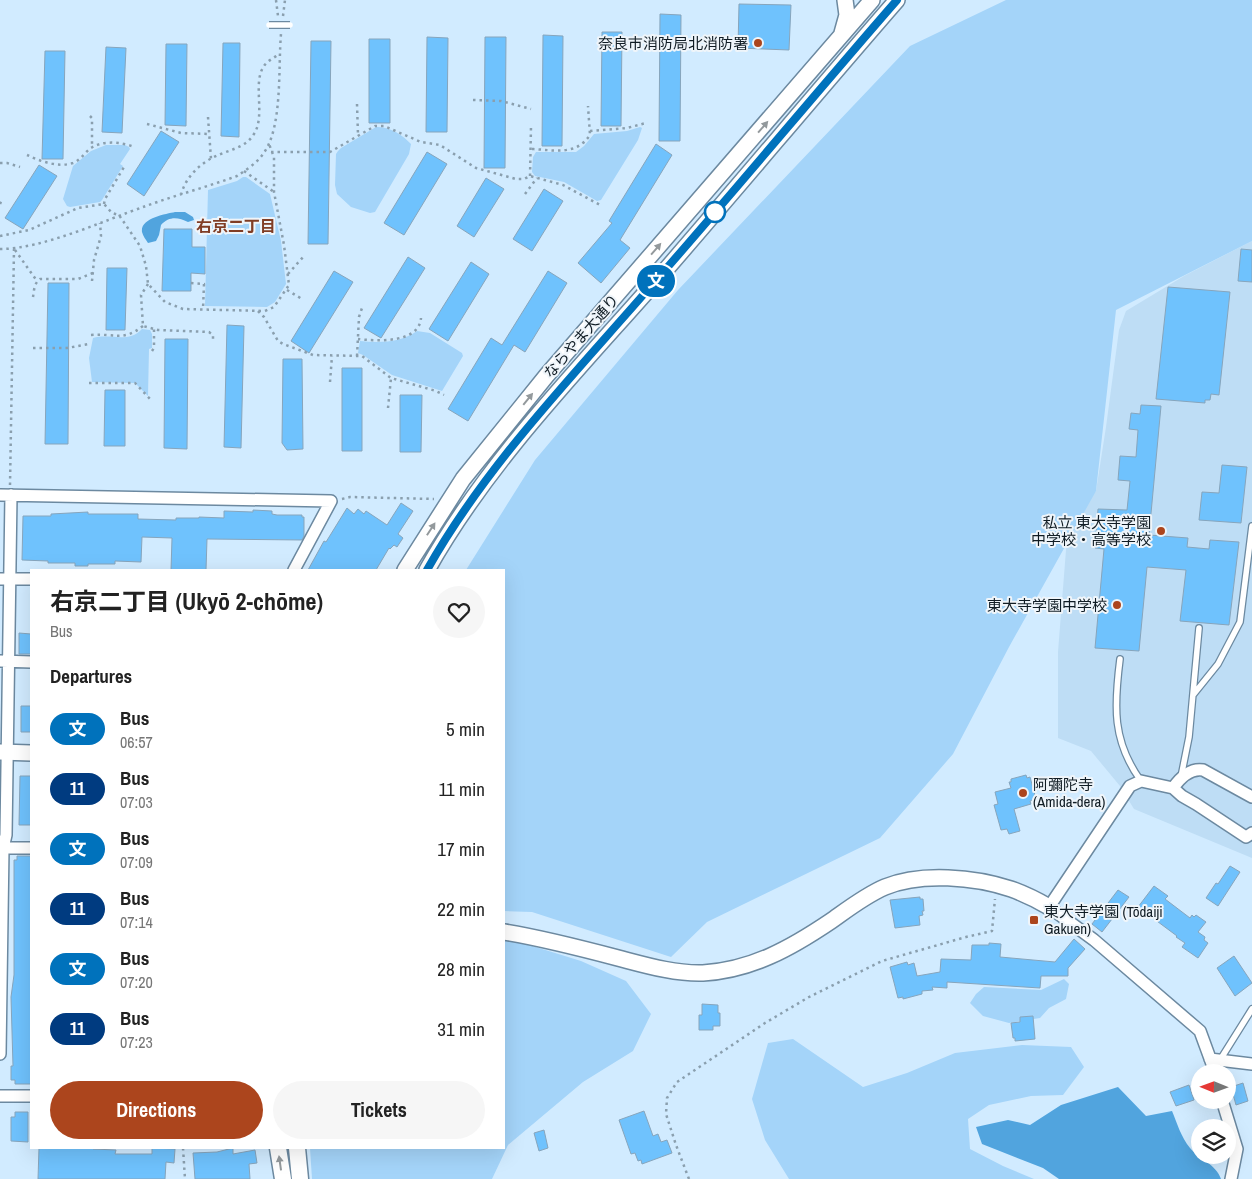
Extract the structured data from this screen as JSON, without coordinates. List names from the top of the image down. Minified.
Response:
{"streets":{"street":["ならやま大通り"]},"districts":["右京二丁目"],"places":{"other":["奈良市消防局北消防署","私立 東大寺学園 中学校・高等学校","東大寺学園中学校","阿彌陀寺 (Amida-dera)"],"transit":["東大寺学園 (Tōdaiji Gakuen)"]},"lines":["bus line 文"],"north":"left","page":{"on_map":"文","heading":[["右京二丁目 (Ukyō 2-chōme)","Bus"],"Departures"],"list":[{"mark":"文","name":"Bus","note":"06:57","value":"5 min"},{"mark":"11","name":"Bus","note":"07:03","value":"11 min"},{"mark":"文","name":"Bus","note":"07:09","value":"17 min"},{"mark":"11","name":"Bus","note":"07:14","value":"22 min"},{"mark":"文","name":"Bus","note":"07:20","value":"28 min"},{"mark":"11","name":"Bus","note":"07:23","value":"31 min"}],"buttons":["Directions","Tickets"]}}
